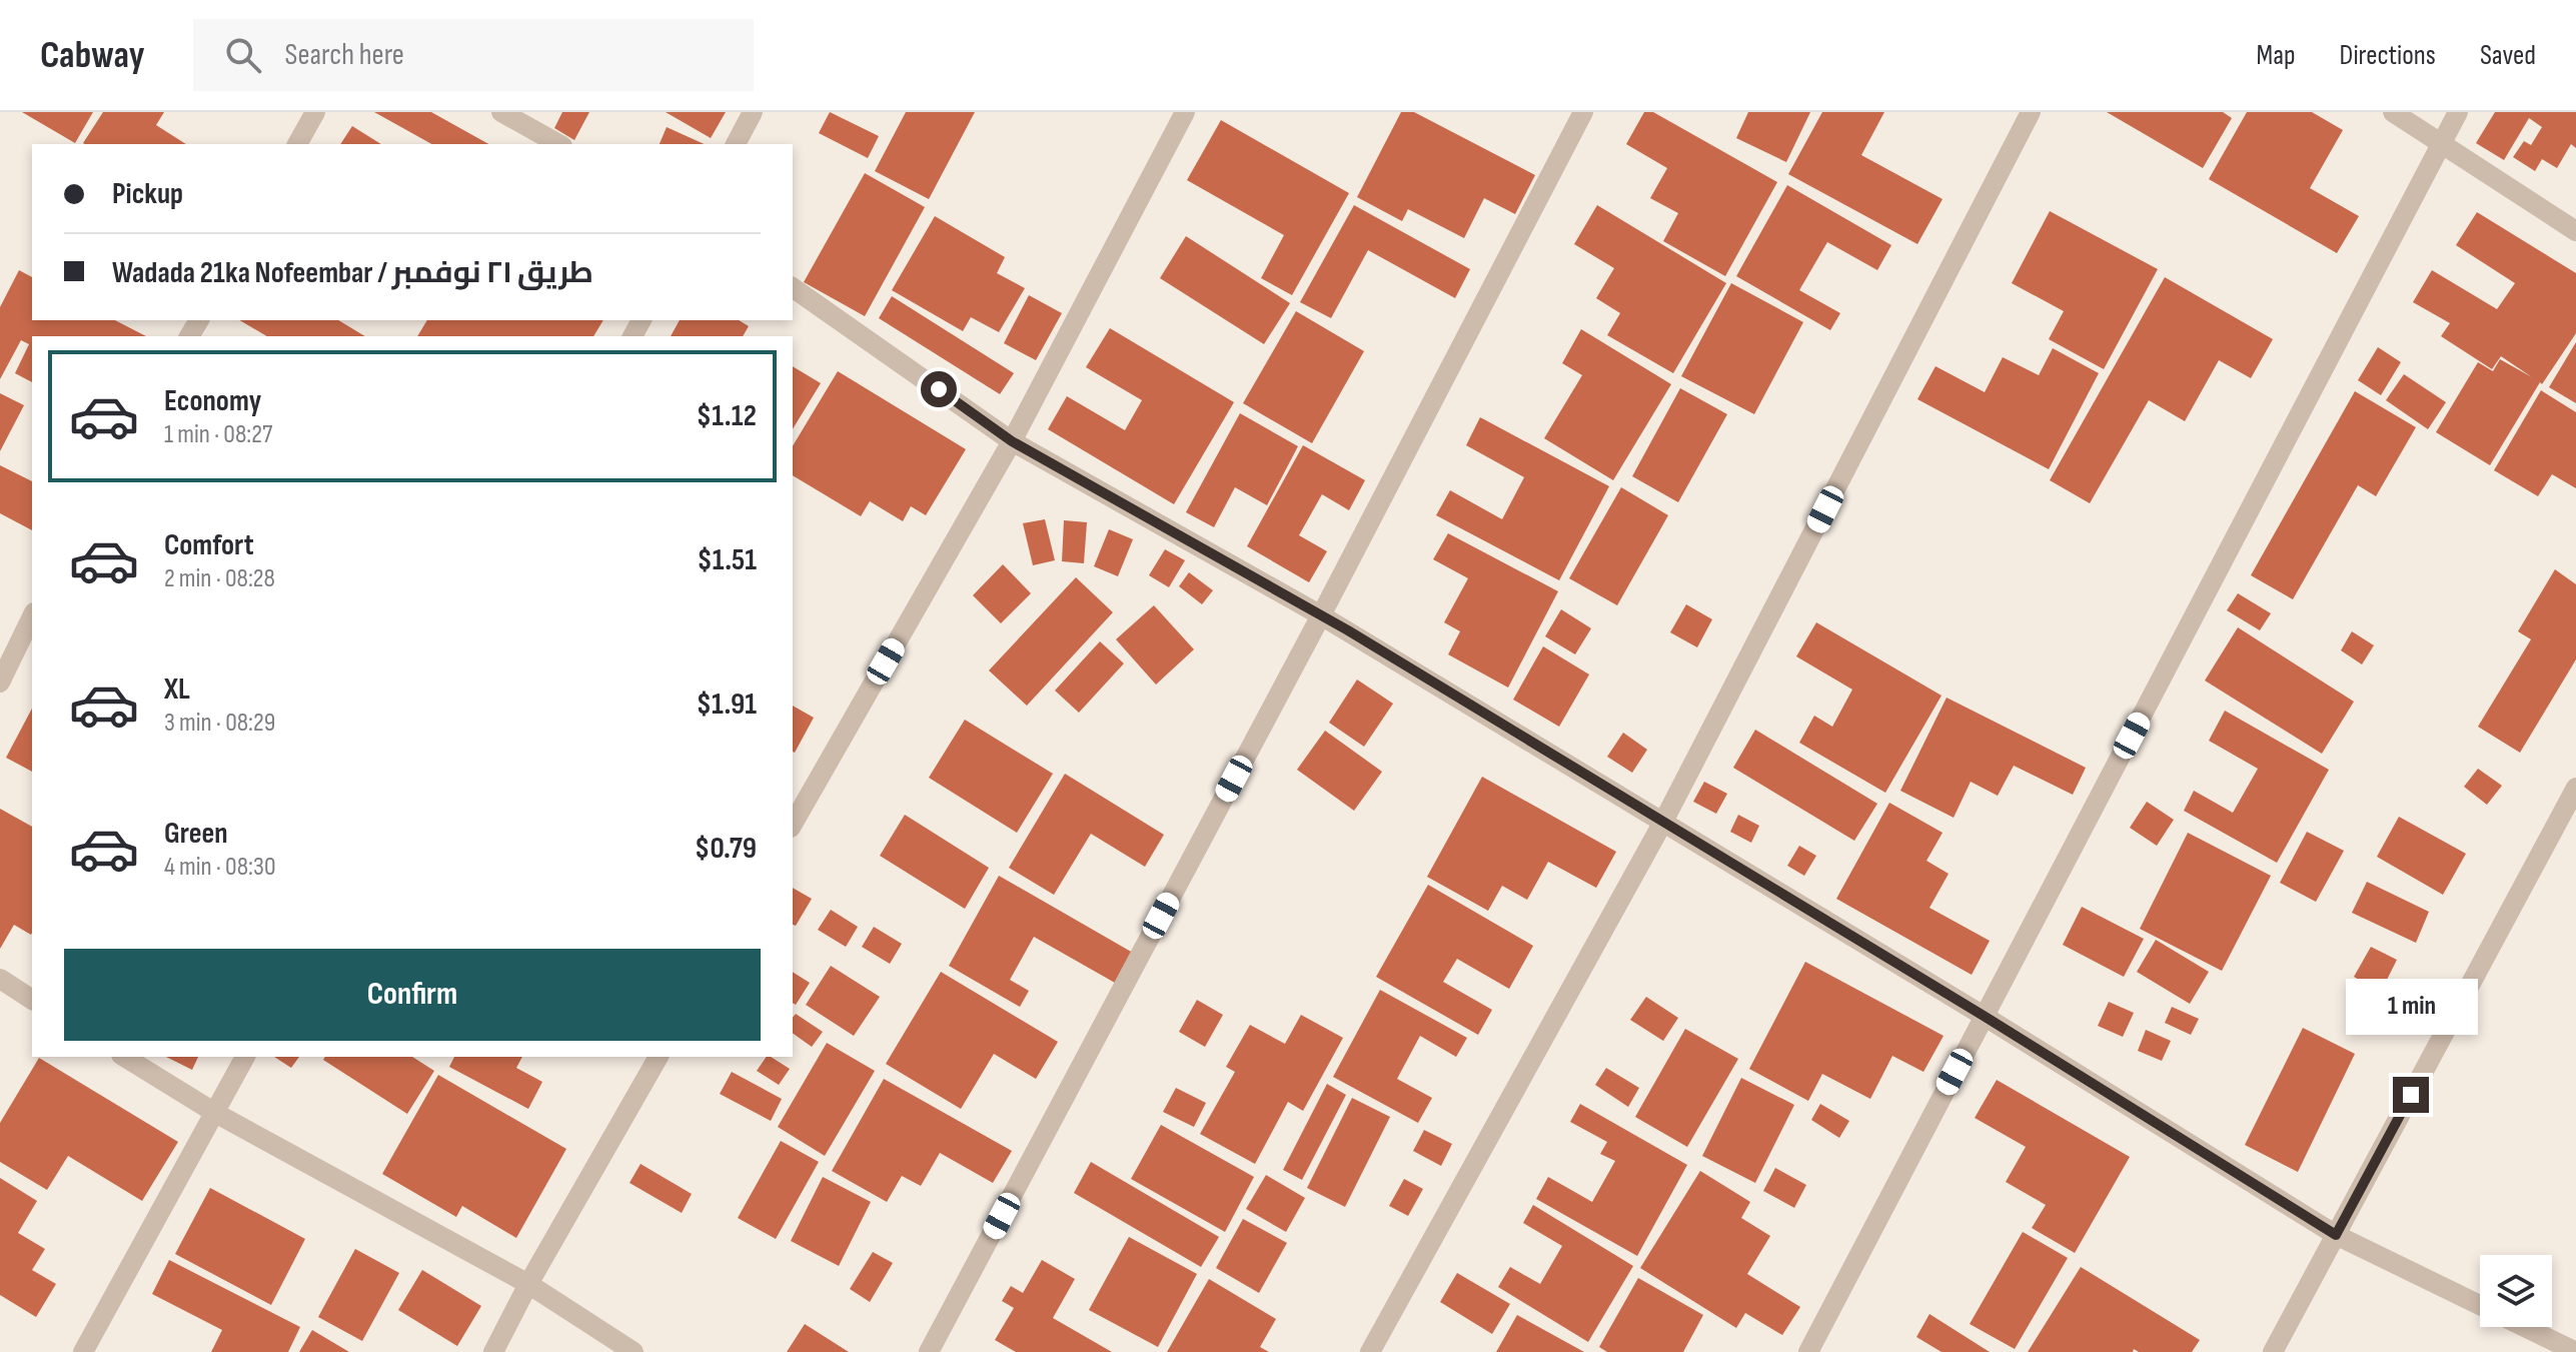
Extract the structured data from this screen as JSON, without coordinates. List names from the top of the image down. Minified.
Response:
{"page":{"header":"Cabway","search":"Search here","nav":["Map","Directions","Saved"],"banner":["Pickup","Wadada 21ka Nofeembar / طريق ٢١ نوفمبر"],"list":[{"name":"Economy","note":"1 min · 08:27","value":"$1.12"},{"name":"Comfort","note":"2 min · 08:28","value":"$1.51"},{"name":"XL","note":"3 min · 08:29","value":"$1.91"},{"name":"Green","note":"4 min · 08:30","value":"$0.79"}],"buttons":"Confirm","bubble":"1 min"}}
